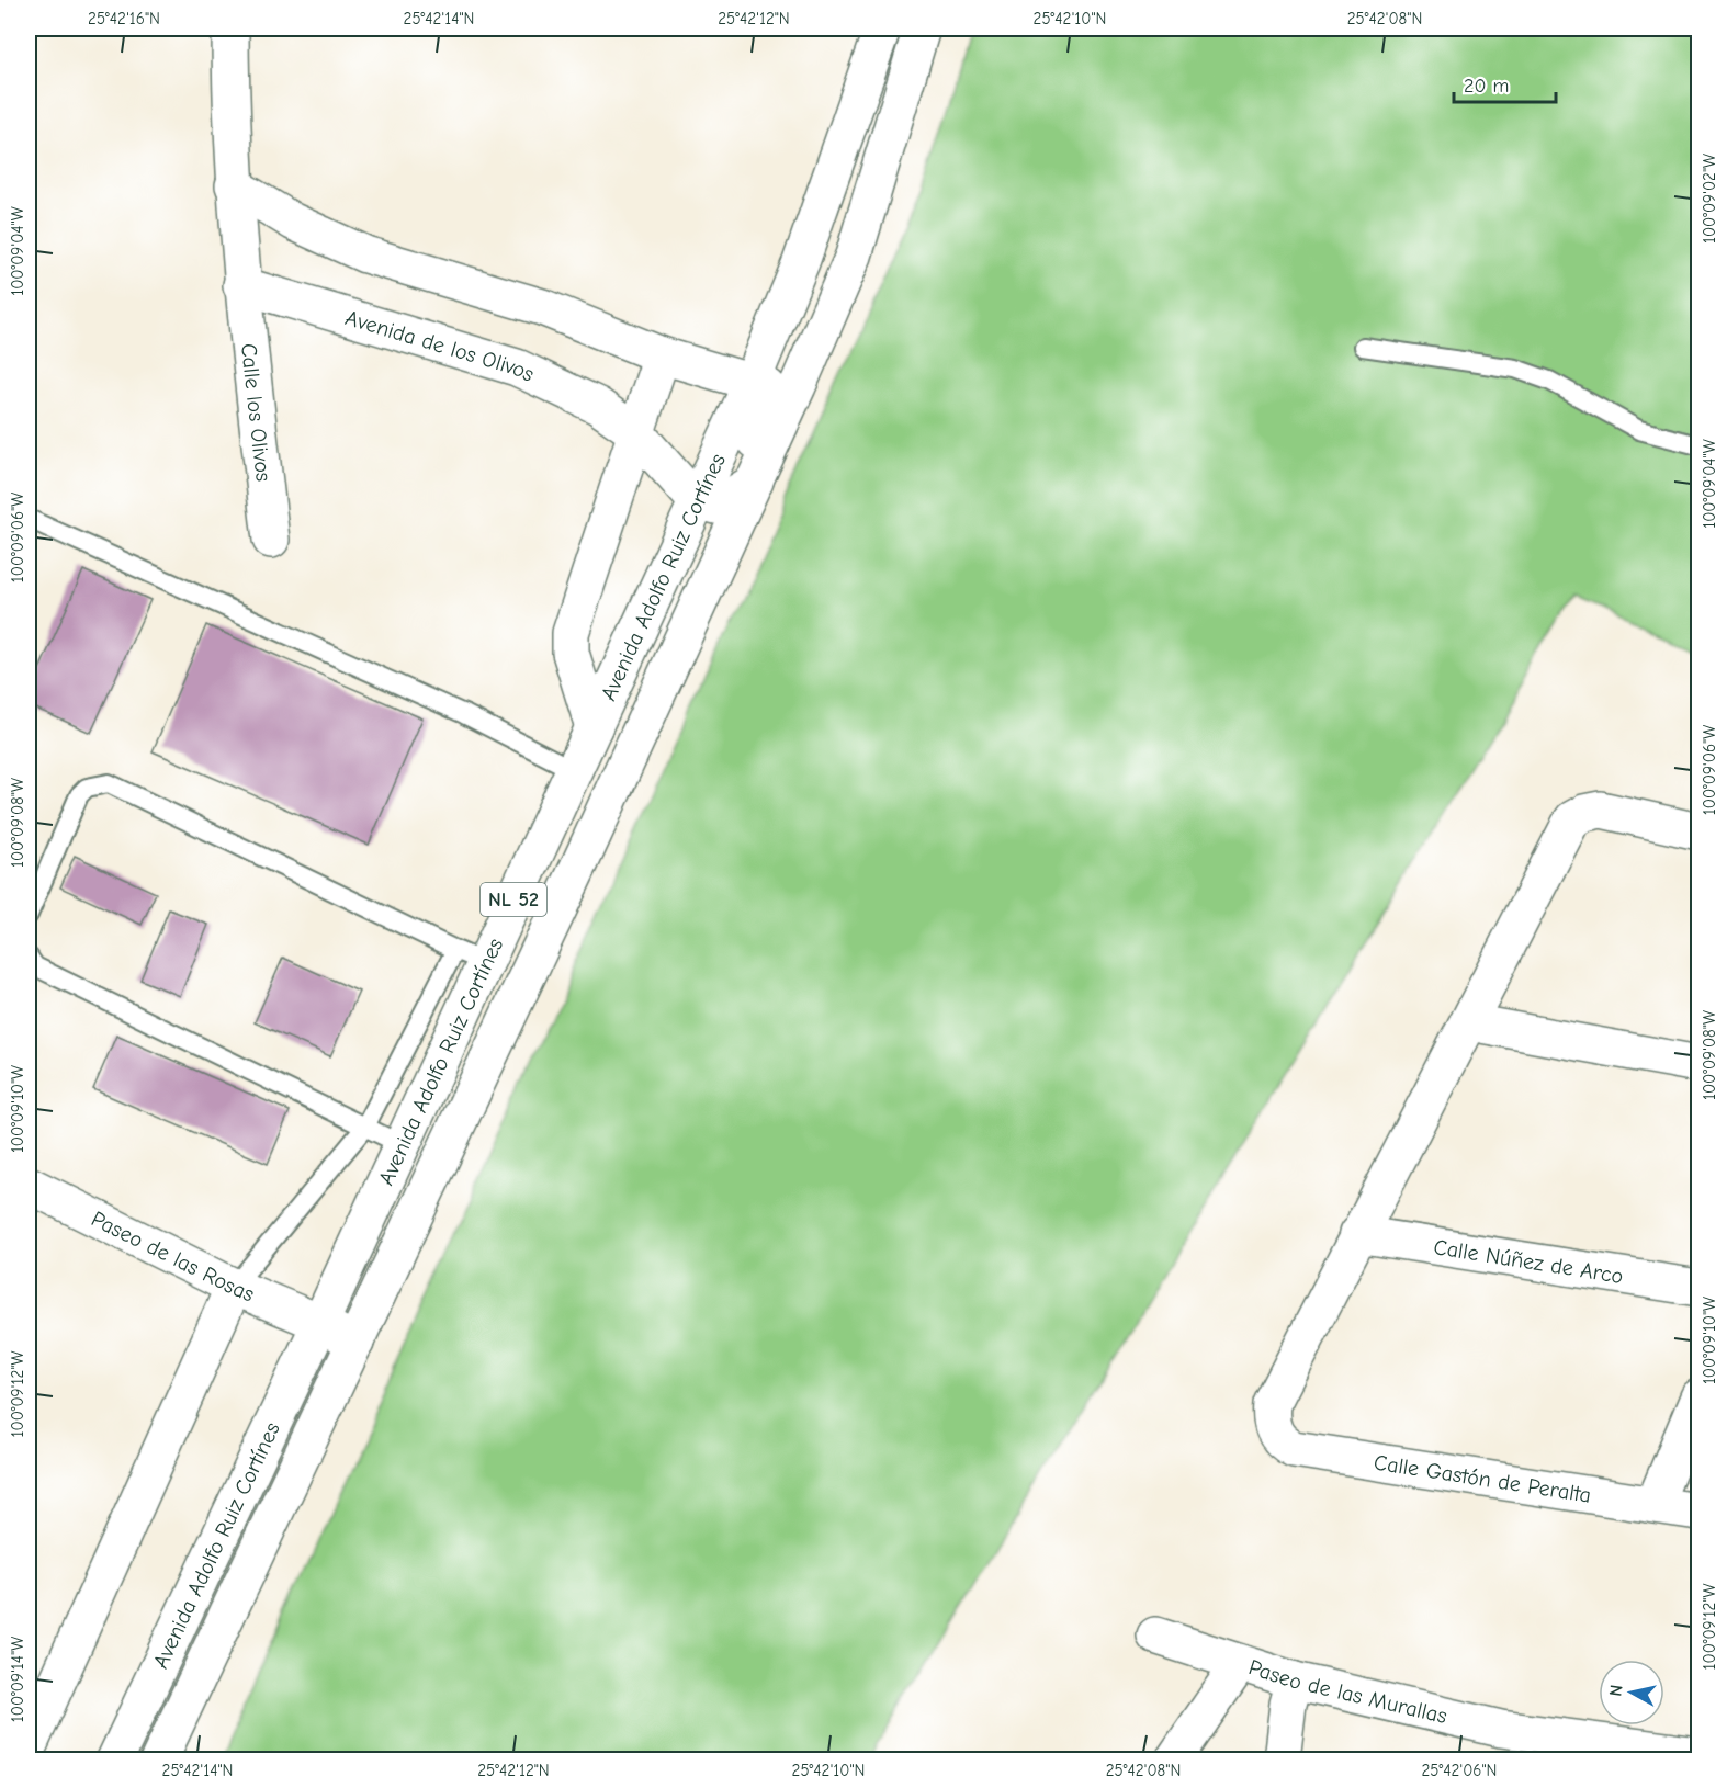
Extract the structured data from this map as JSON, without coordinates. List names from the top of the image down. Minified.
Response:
{"streets":{"street":["Avenida de los Olivos","Calle los Olivos","Avenida Adolfo Ruiz Cortínes","NL 52","Paseo de las Rosas","Calle Núñez de Arco","Calle Gastón de Peralta","Paseo de las Murallas"]},"crossings":[["Avenida de los Olivos","Calle los Olivos"],["Avenida de los Olivos","Avenida Adolfo Ruiz Cortínes"],["Avenida Adolfo Ruiz Cortínes","Paseo de las Rosas"],["Calle Núñez de Arco","Calle Gastón de Peralta"]],"scale_bar":"20 m","north":"left","coordinates":["25°42'16\"N","25°42'14\"N","25°42'12\"N","25°42'10\"N","25°42'08\"N","100°09'02\"W","100°09'04\"W","100°09'06\"W","100°09'08\"W","100°09'10\"W","100°09'12\"W","100°09'14\"W","25°42'06\"N"]}
